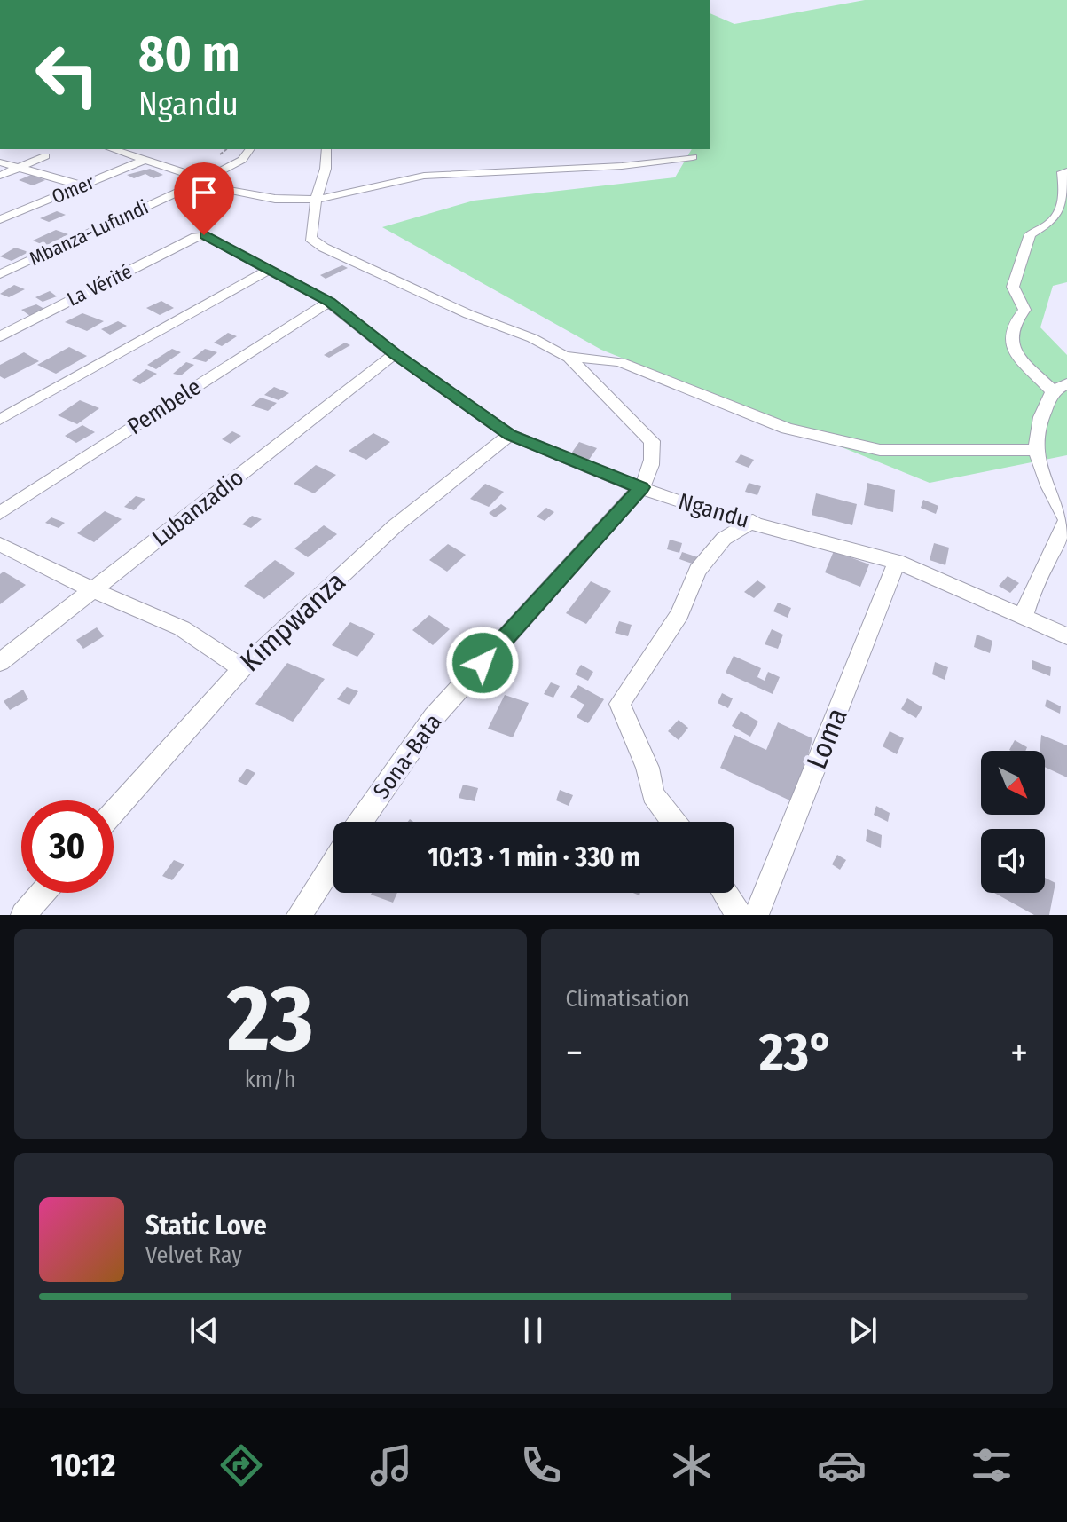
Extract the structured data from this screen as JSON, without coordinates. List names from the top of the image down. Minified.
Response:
{"streets":{"street":["Omer","Mbanza-Lufundi","La Vérité","Pembele","Lubanzadio","Ngandu","Kimpwanza","Loma","Sona-Bata"]},"crossings":[["La Vérité","Ngandu"],["Pembele","Ngandu"],["Lubanzadio","Ngandu"],["Ngandu","Kimpwanza"],["Ngandu","Loma"],["Ngandu","Sona-Bata"]],"north":"bottom right","page":{"turn":["80 m","Ngandu"],"limit":"30","trip":"10:13 · 1 min · 330 m","tile":[["23","km/h"],"Climatisation"],"heat":["−","23°","+"],"song":["Static Love","Velvet Ray"],"tabs":"10:12"}}
